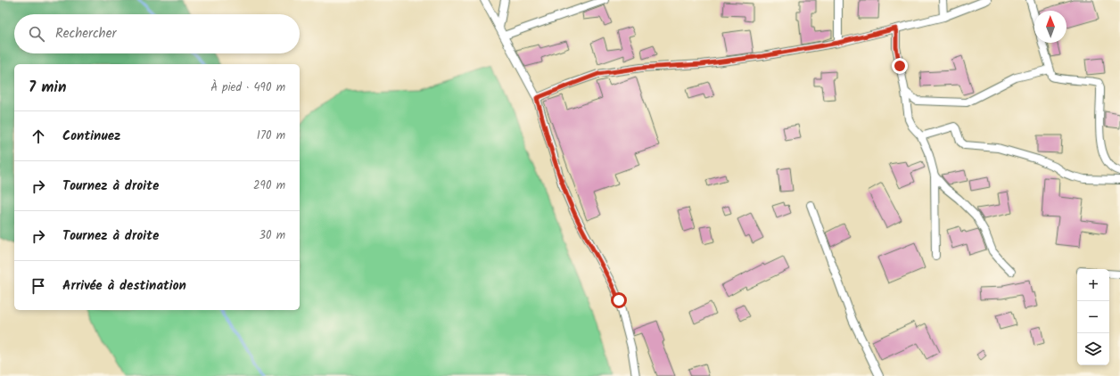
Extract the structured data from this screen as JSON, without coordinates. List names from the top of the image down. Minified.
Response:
{"north":"top","page":{"search":"Rechercher","heading":["7 min","À pied · 490 m"],"list":[["Continuez","170 m"],["Tournez à droite","290 m"],["Tournez à droite","30 m"],"Arrivée à destination"],"map_buttons":["+","−"]}}
